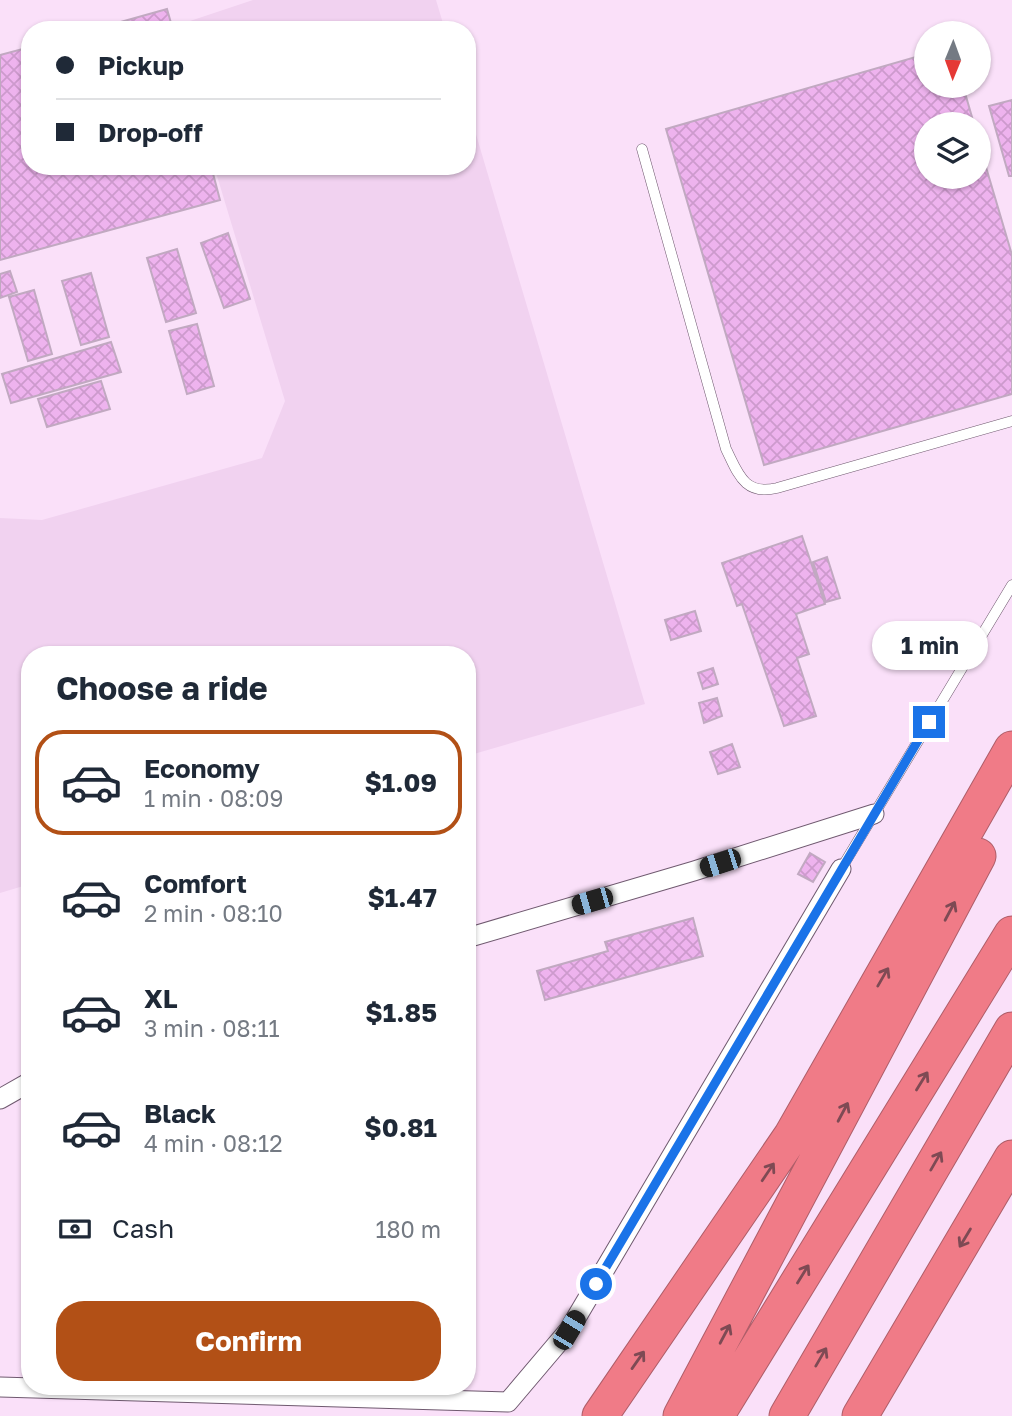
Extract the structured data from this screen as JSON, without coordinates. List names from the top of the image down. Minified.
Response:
{"north":"bottom","page":{"banner":["Pickup","Drop-off"],"bubble":"1 min","heading":"Choose a ride","list":[{"name":"Economy","note":"1 min · 08:09","value":"$1.09"},{"name":"Comfort","note":"2 min · 08:10","value":"$1.47"},{"name":"XL","note":"3 min · 08:11","value":"$1.85"},{"name":"Black","note":"4 min · 08:12","value":"$0.81"}],"pay":["Cash","180 m"],"buttons":"Confirm"}}
